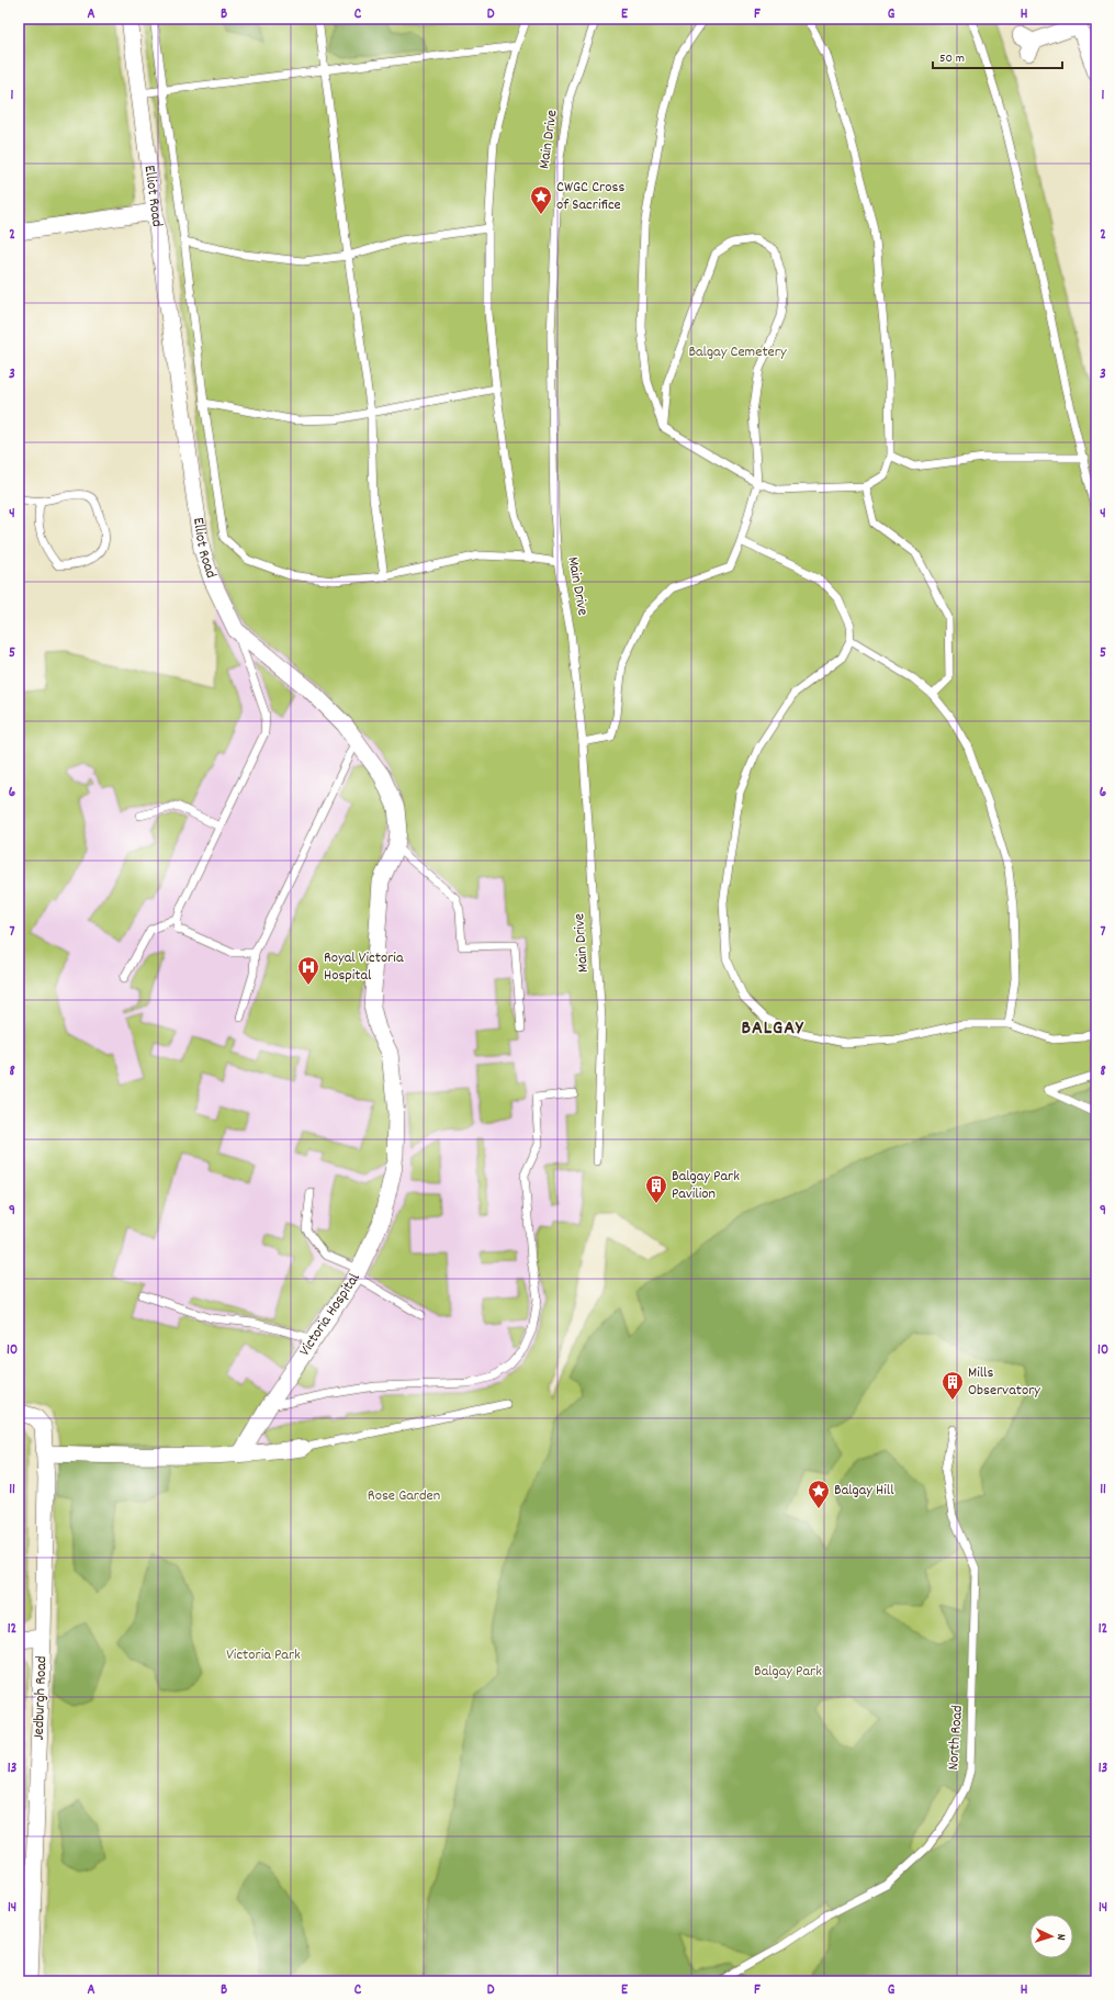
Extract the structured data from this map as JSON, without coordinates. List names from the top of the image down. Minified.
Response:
{"streets":{"street":["Elliot Road","Victoria Hospital","Jedburgh Road"],"lane":["Main Drive","North Road"]},"crossings":[["Elliot Road","Victoria Hospital"]],"districts":["BALGAY"],"parks":["Balgay Cemetery","Rose Garden","Victoria Park","Balgay Park"],"places":{"place":["CWGC Cross of Sacrifice","Balgay Hill"],"hospital":["Royal Victoria Hospital"],"building":["Balgay Park Pavilion","Mills Observatory"]},"scale_bar":"50 m","north":"right","grid":{"columns":["A","B","C","D","E","F","G","H"],"rows":["1","2","3","4","5","6","7","8","9","10","11","12","13","14"]}}
